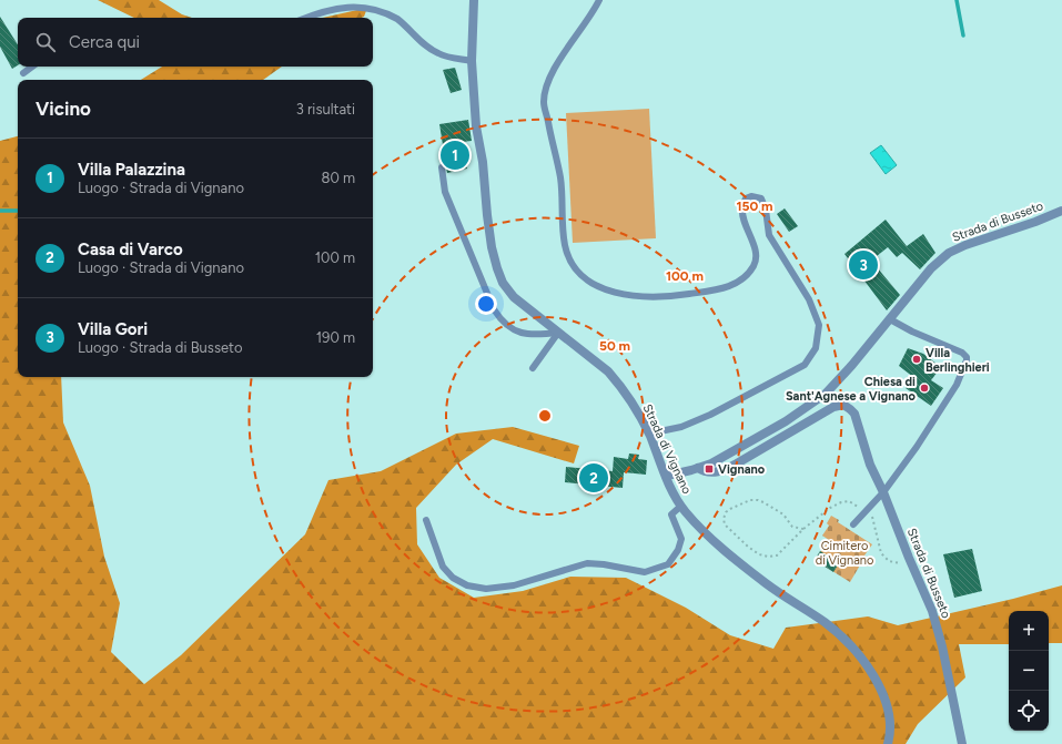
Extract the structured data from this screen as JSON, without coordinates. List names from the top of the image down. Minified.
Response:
{"streets":{"street":["Strada di Busseto","Strada di Vignano"]},"crossings":[["Strada di Busseto","Strada di Vignano"]],"parks":["Cimitero di Vignano"],"places":{"other":["Villa Berlinghieri","Chiesa di Sant'Agnese a Vignano"],"transit":["Vignano"]},"page":{"search":"Cerca qui","heading":["Vicino","3 risultati"],"list":[{"mark":"1","name":"Villa Palazzina","note":"Luogo · Strada di Vignano","value":"80 m"},{"mark":"2","name":"Casa di Varco","note":"Luogo · Strada di Vignano","value":"100 m"},{"mark":"3","name":"Villa Gori","note":"Luogo · Strada di Busseto","value":"190 m"}],"pins":["1","3","2"],"map_buttons":["+","−"]},"rings":["150 m","100 m","50 m"]}
